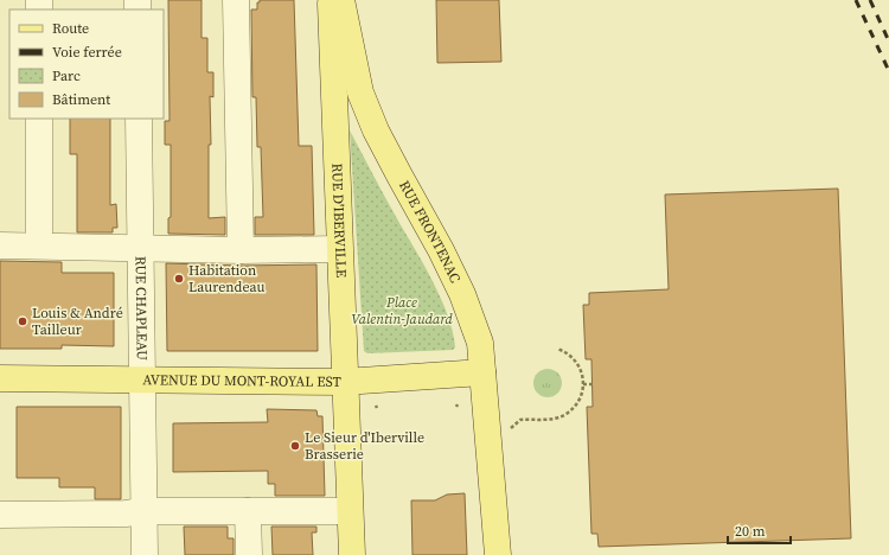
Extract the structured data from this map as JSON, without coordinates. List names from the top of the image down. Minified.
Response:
{"streets":{"main road":["RUE D'IBERVILLE","RUE FRONTENAC","AVENUE DU MONT-ROYAL EST"],"street":["RUE CHAPLEAU"]},"crossings":[["RUE D'IBERVILLE","AVENUE DU MONT-ROYAL EST"],["RUE FRONTENAC","AVENUE DU MONT-ROYAL EST"],["RUE CHAPLEAU","AVENUE DU MONT-ROYAL EST"]],"parks":["Place Valentin-Jaudard"],"places":["Habitation Laurendeau","Louis & André Tailleur","Le Sieur d'Iberville Brasserie"],"legend":["Route","Voie ferrée","Parc","Bâtiment"],"scale_bar":"20 m"}
